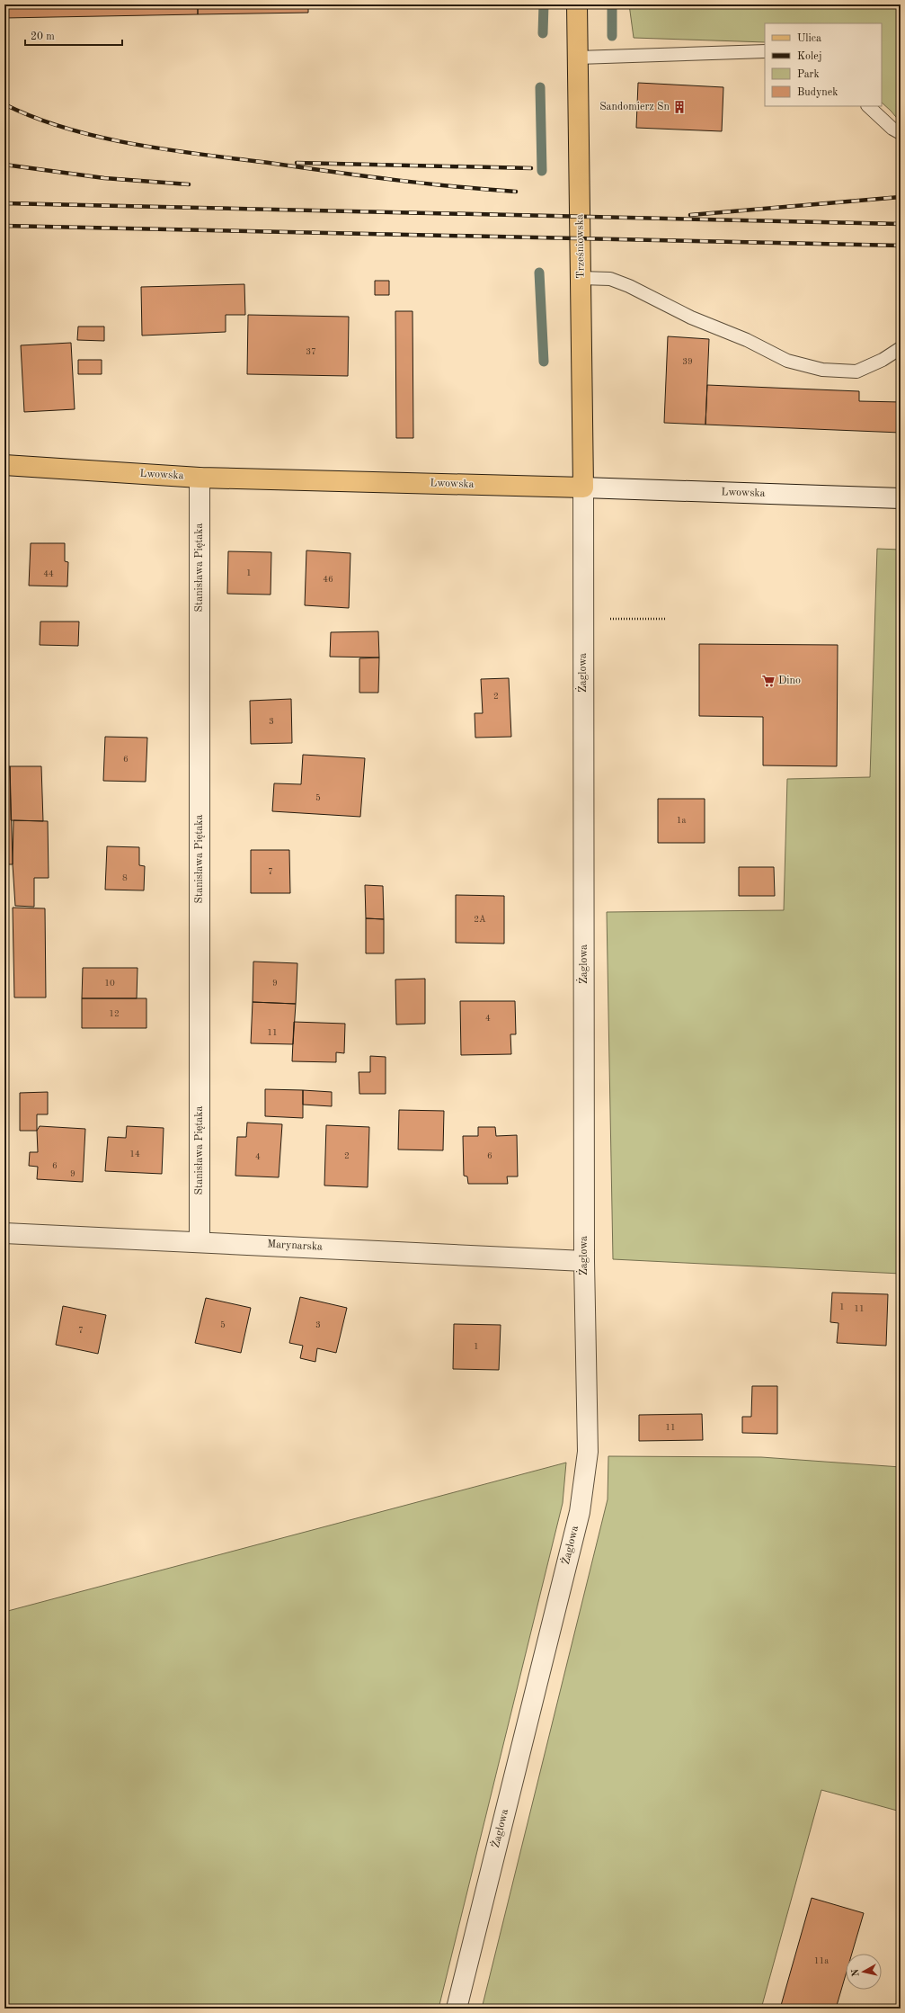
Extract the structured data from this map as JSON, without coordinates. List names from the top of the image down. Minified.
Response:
{"streets":{"main road":["Trześniowska","Lwowska"],"street":["Stanisława Piętaka","Żaglowa","Marynarska"]},"crossings":[["Trześniowska","Lwowska"],["Trześniowska","Żaglowa"],["Lwowska","Stanisława Piętaka"],["Lwowska","Żaglowa"],["Stanisława Piętaka","Marynarska"],["Żaglowa","Marynarska"]],"places":{"building":["Sandomierz Sn"],"supermarket":["Dino"]},"house_numbers":["37","39","1","44","46","2","3","6","5","1a","7","8","2A","10","9","12","4","11","14","2","6","4","6","9","1","11","5","3","7","1","11","11a"],"legend":["Ulica","Kolej","Park","Budynek"],"scale_bar":"20 m","north":"left"}
